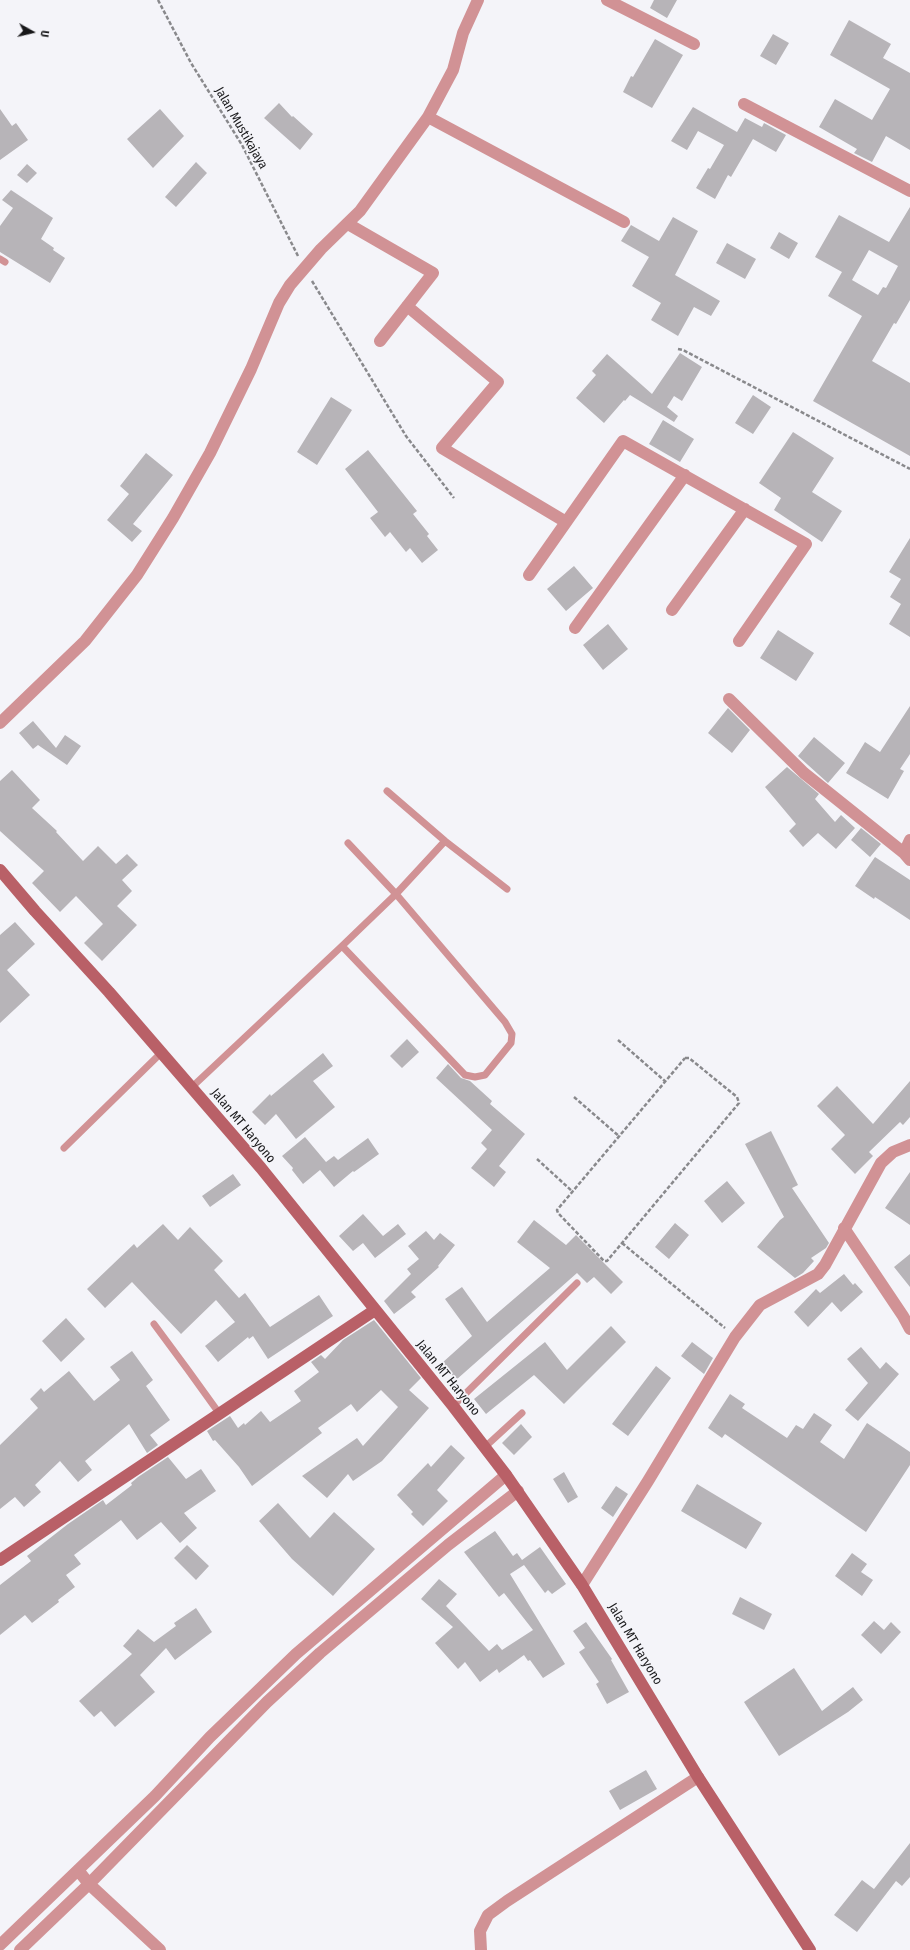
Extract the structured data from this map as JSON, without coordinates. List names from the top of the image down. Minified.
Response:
{"streets":{"main road":["Jalan MT Haryono"],"path":["Jalan Mustikajaya"]},"north":"right"}
